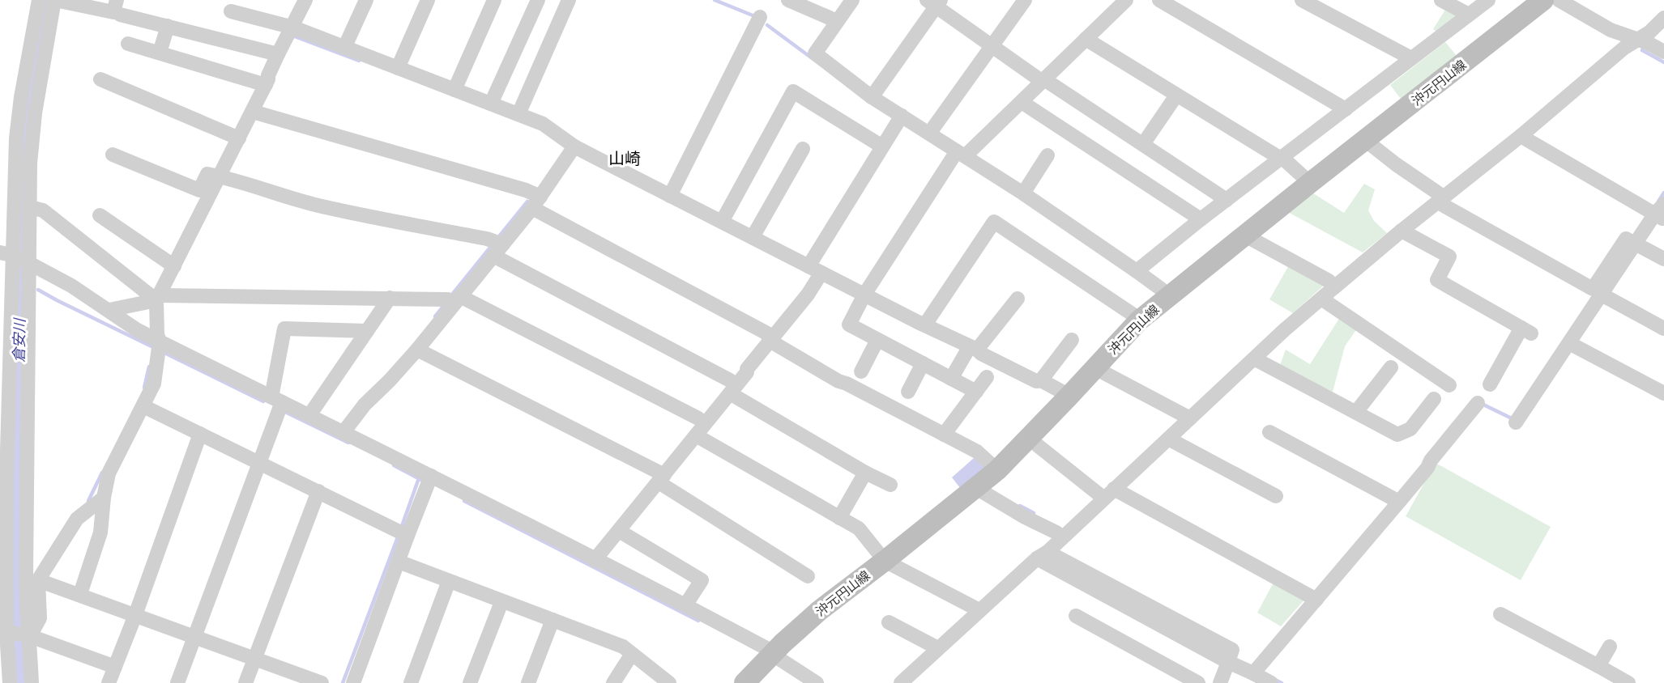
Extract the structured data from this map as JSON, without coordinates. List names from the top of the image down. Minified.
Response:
{"streets":{"main road":["沖元円山線"]},"districts":["山崎"],"water":["倉安川"]}
